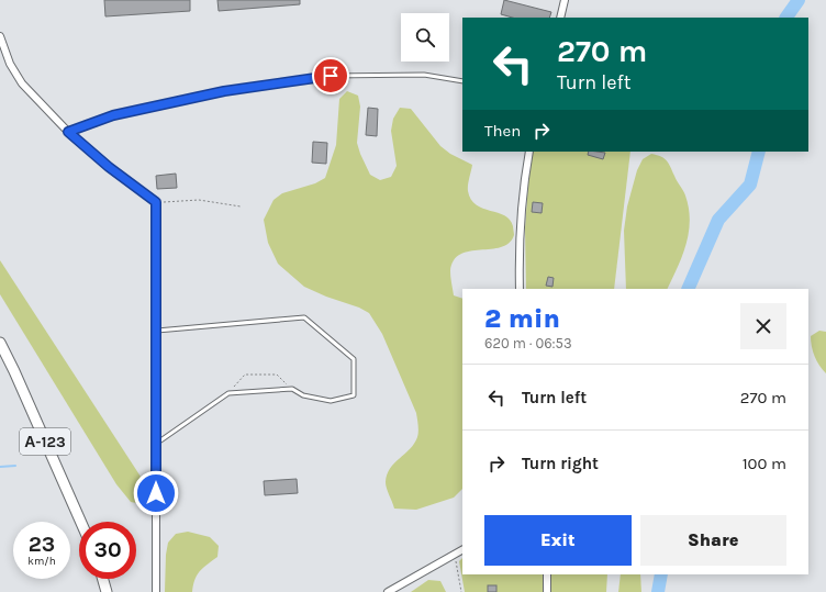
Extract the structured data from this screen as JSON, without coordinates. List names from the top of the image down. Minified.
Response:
{"streets":{"main road":["А-123"]},"page":{"turn":["270 m","Turn left"],"then":"Then","heading":["2 min","620 m · 06:53"],"list":[{"name":"Turn left","value":"270 m"},{"name":"Turn right","value":"100 m"}],"buttons":["Exit","Share"],"speed":"23 km/h","limit":"30"}}
